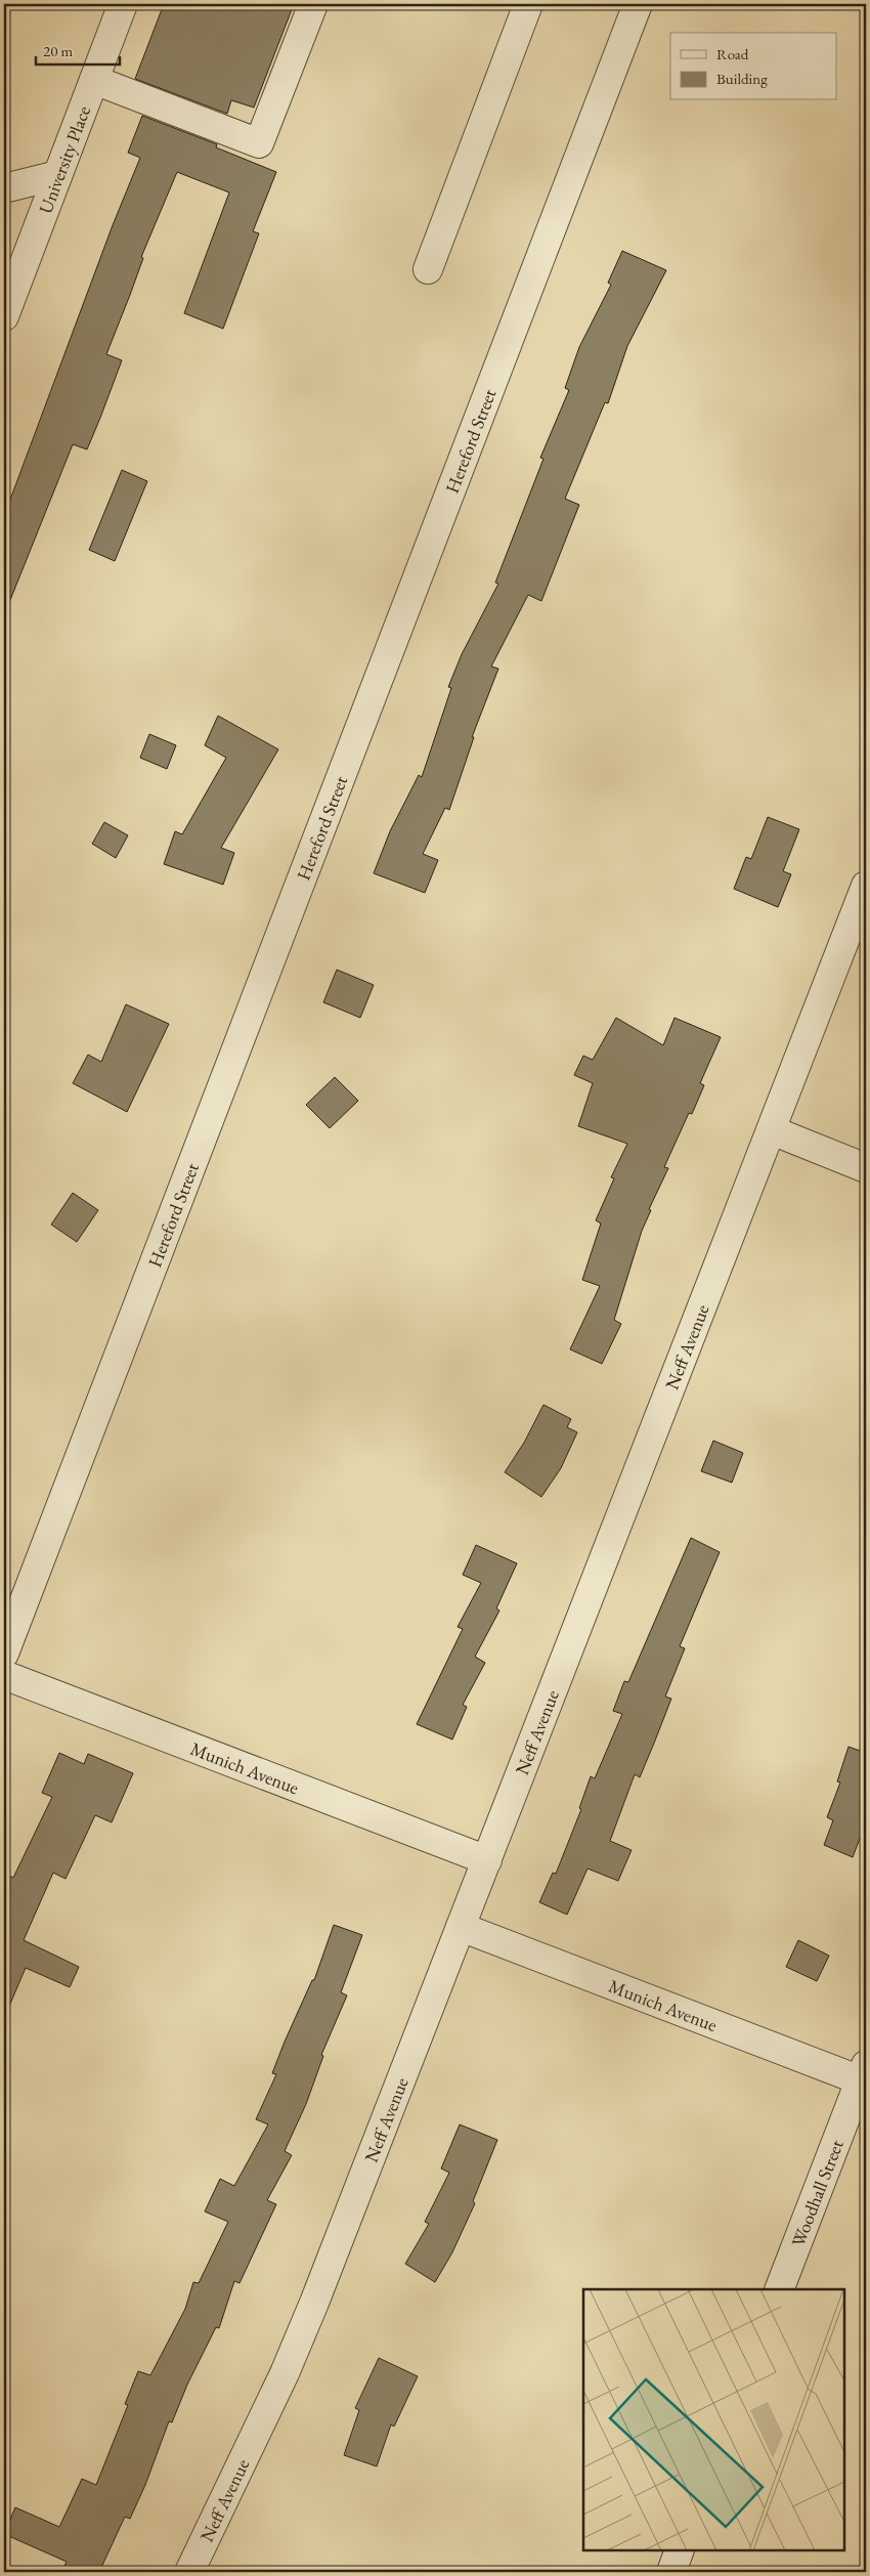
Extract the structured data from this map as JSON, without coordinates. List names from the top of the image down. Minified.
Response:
{"streets":{"street":["University Place","Hereford Street","Neff Avenue","Munich Avenue","Woodhall Street"]},"crossings":[["Neff Avenue","Munich Avenue"],["Munich Avenue","Woodhall Street"]],"legend":["Road","Building"],"scale_bar":"20 m"}
